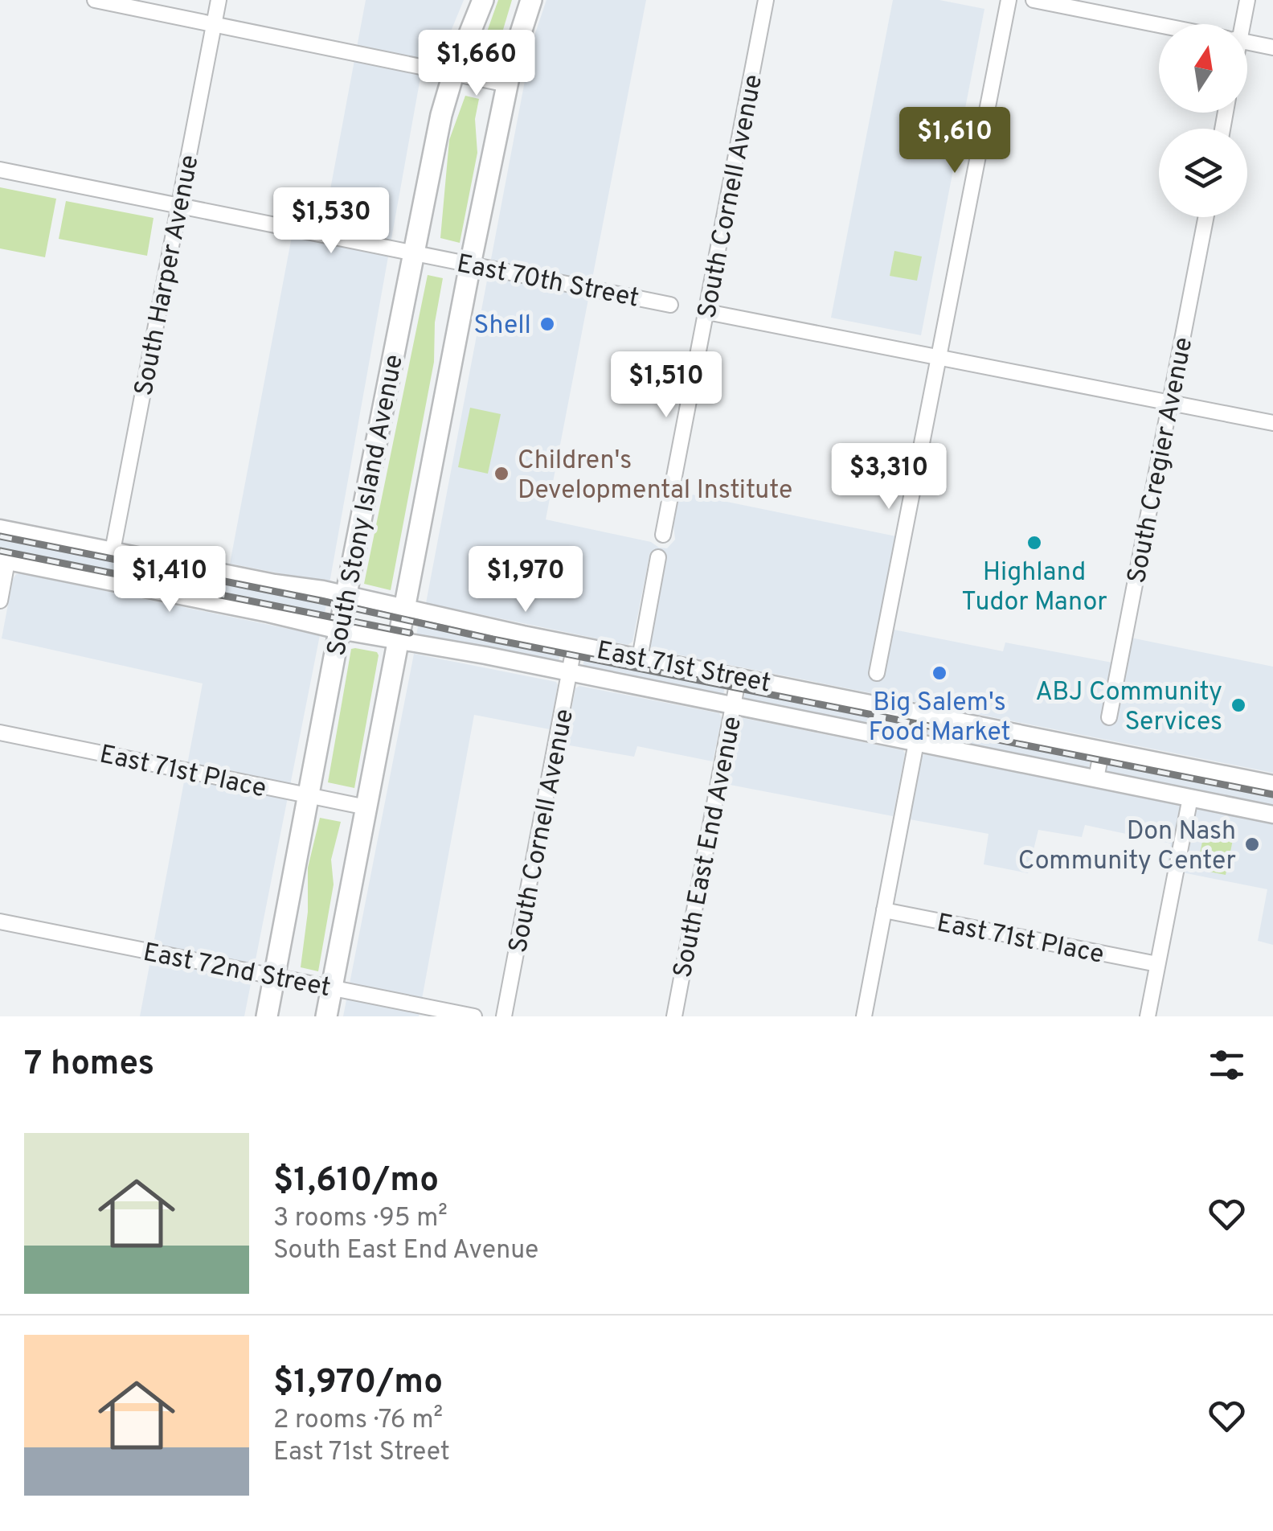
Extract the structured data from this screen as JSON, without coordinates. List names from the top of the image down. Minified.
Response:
{"streets":{"highway":["South Stony Island Avenue"],"main road":["East 71st Street"],"street":["South Cornell Avenue","South Harper Avenue","East 70th Street","South Cregier Avenue","East 71st Place","South East End Avenue","East 72nd Street"]},"crossings":[["South Cornell Avenue","East 71st Street"],["South Harper Avenue","East 70th Street"],["South Harper Avenue","East 71st Street"],["East 70th Street","South Stony Island Avenue"],["South Stony Island Avenue","East 71st Street"],["South Stony Island Avenue","East 71st Place"],["South Stony Island Avenue","East 72nd Street"],["East 71st Street","South East End Avenue"]],"places":["Shell","Children's Developmental Institute","Highland Tudor Manor","Big Salem's Food Market","ABJ Community Services","Don Nash Community Center"],"north":"top","page":{"price":["$1,660","$1,610","$1,530","$1,510","$3,310","$1,410","$1,970"],"heading":"7 homes","list":[{"name":"$1,610/mo","note":"3 rooms · 95 m² · South East End Avenue"},{"name":"$1,970/mo","note":"2 rooms · 76 m² · East 71st Street"}]}}
